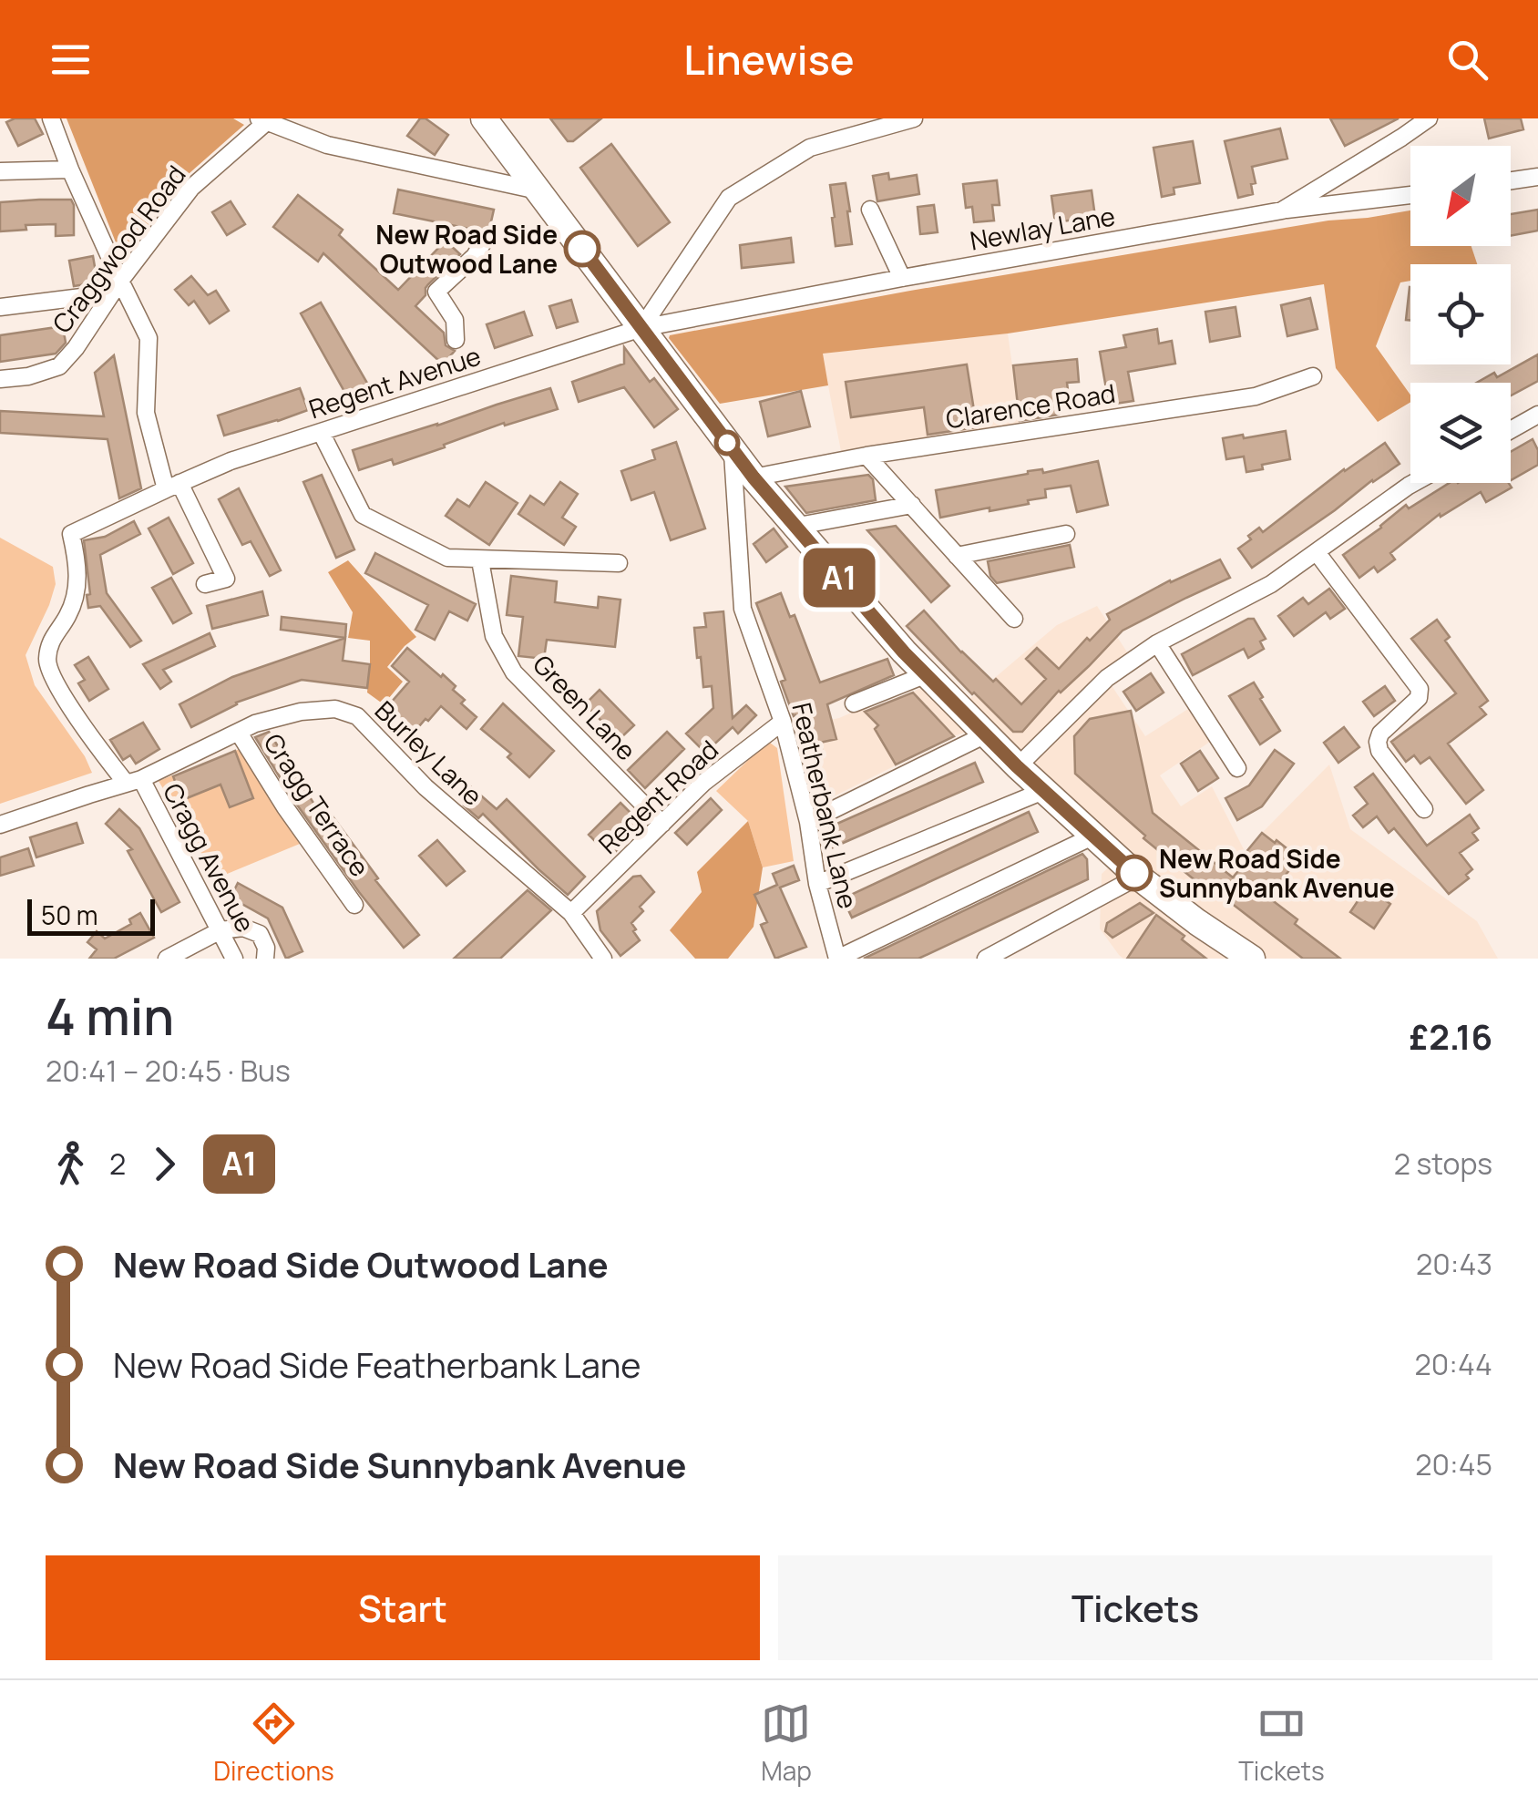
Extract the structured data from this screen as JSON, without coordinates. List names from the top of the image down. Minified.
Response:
{"streets":{"street":["Newlay Lane","Craggwood Road","Regent Avenue","Clarence Road","Green Lane","Burley Lane","Regent Road","Cragg Terrace","Featherbank Lane","Cragg Avenue"]},"crossings":[["Newlay Lane","Regent Avenue"],["Regent Avenue","Burley Lane"],["Regent Avenue","Cragg Avenue"],["Green Lane","Regent Road"],["Burley Lane","Regent Road"],["Burley Lane","Cragg Terrace"],["Burley Lane","Cragg Avenue"],["Regent Road","Featherbank Lane"]],"places":["New Road Side Outwood Lane","New Road Side Sunnybank Avenue"],"lines":["bus line A1"],"scale_bar":"50 m","north":"bottom left","page":{"header":"Linewise","on_map":"A1","scale":"50 m","heading":["4 min","20:41 – 20:45 · Bus","£2.16"],"legs":["2","A1","2 stops"],"list":[{"name":"New Road Side Outwood Lane","value":"20:43"},{"name":"New Road Side Featherbank Lane","value":"20:44"},{"name":"New Road Side Sunnybank Avenue","value":"20:45"}],"buttons":["Start","Tickets"],"tabs":["Directions","Map","Tickets"]}}
